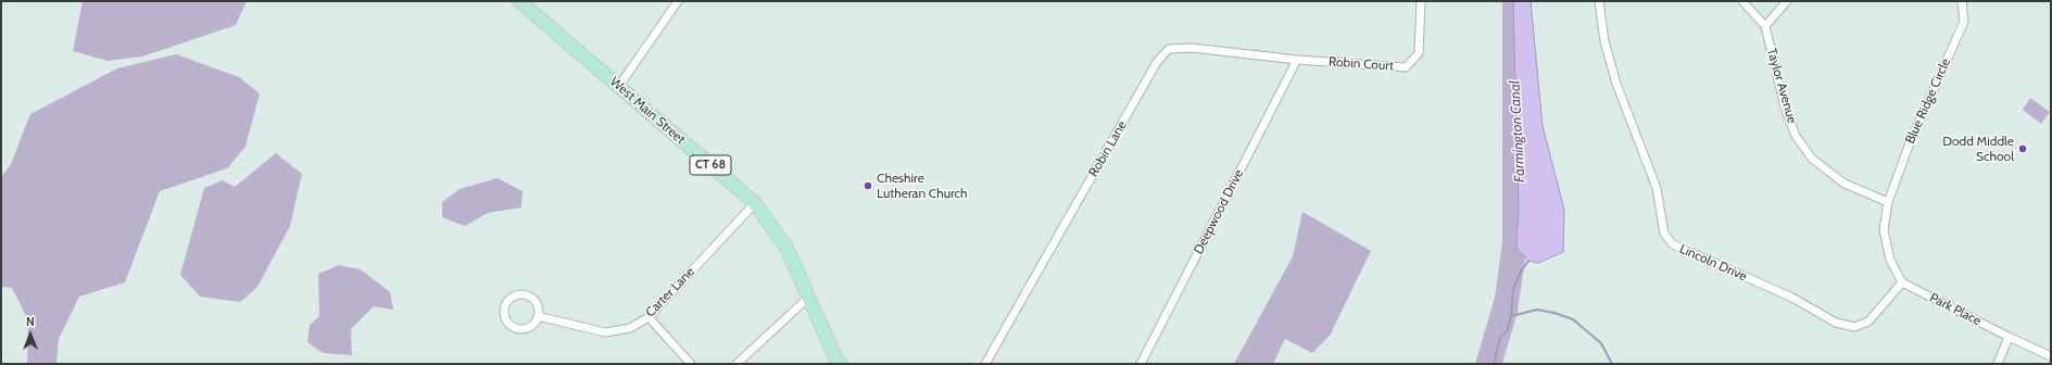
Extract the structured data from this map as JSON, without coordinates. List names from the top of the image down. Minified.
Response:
{"streets":{"main road":["West Main Street","CT 68"],"street":["Robin Court","Taylor Avenue","Blue Ridge Circle","Robin Lane","Deepwood Drive","Lincoln Drive","Carter Lane","Park Place"]},"crossings":[["Robin Court","Robin Lane"],["Robin Court","Deepwood Drive"],["Taylor Avenue","Blue Ridge Circle"],["West Main Street","Carter Lane"],["Robin Lane","Deepwood Drive"],["Lincoln Drive","Park Place"]],"water":["Farmington Canal"],"places":["Dodd Middle School","Cheshire Lutheran Church"],"north":"top"}
